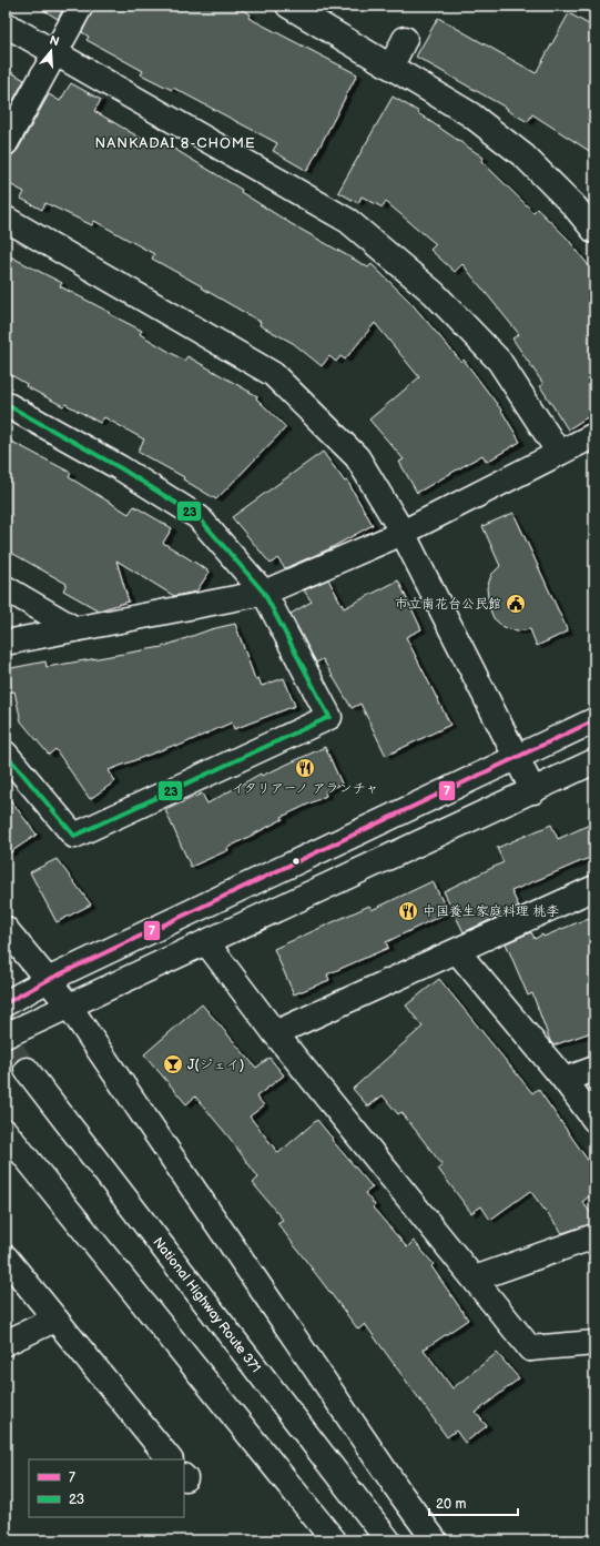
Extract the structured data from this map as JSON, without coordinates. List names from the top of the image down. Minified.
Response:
{"streets":{"main road":["National Highway Route 371"]},"districts":["NANKADAI 8-CHOME"],"places":{"public building":["市立南花台公民館"],"restaurant":["イタリアーノ アランチャ","中国養生家庭料理 桃李"],"bar":["J(ジェイ)"]},"lines":["transit line 23","transit line 7"],"legend":["7","23"],"scale_bar":"20 m","north":"top"}
